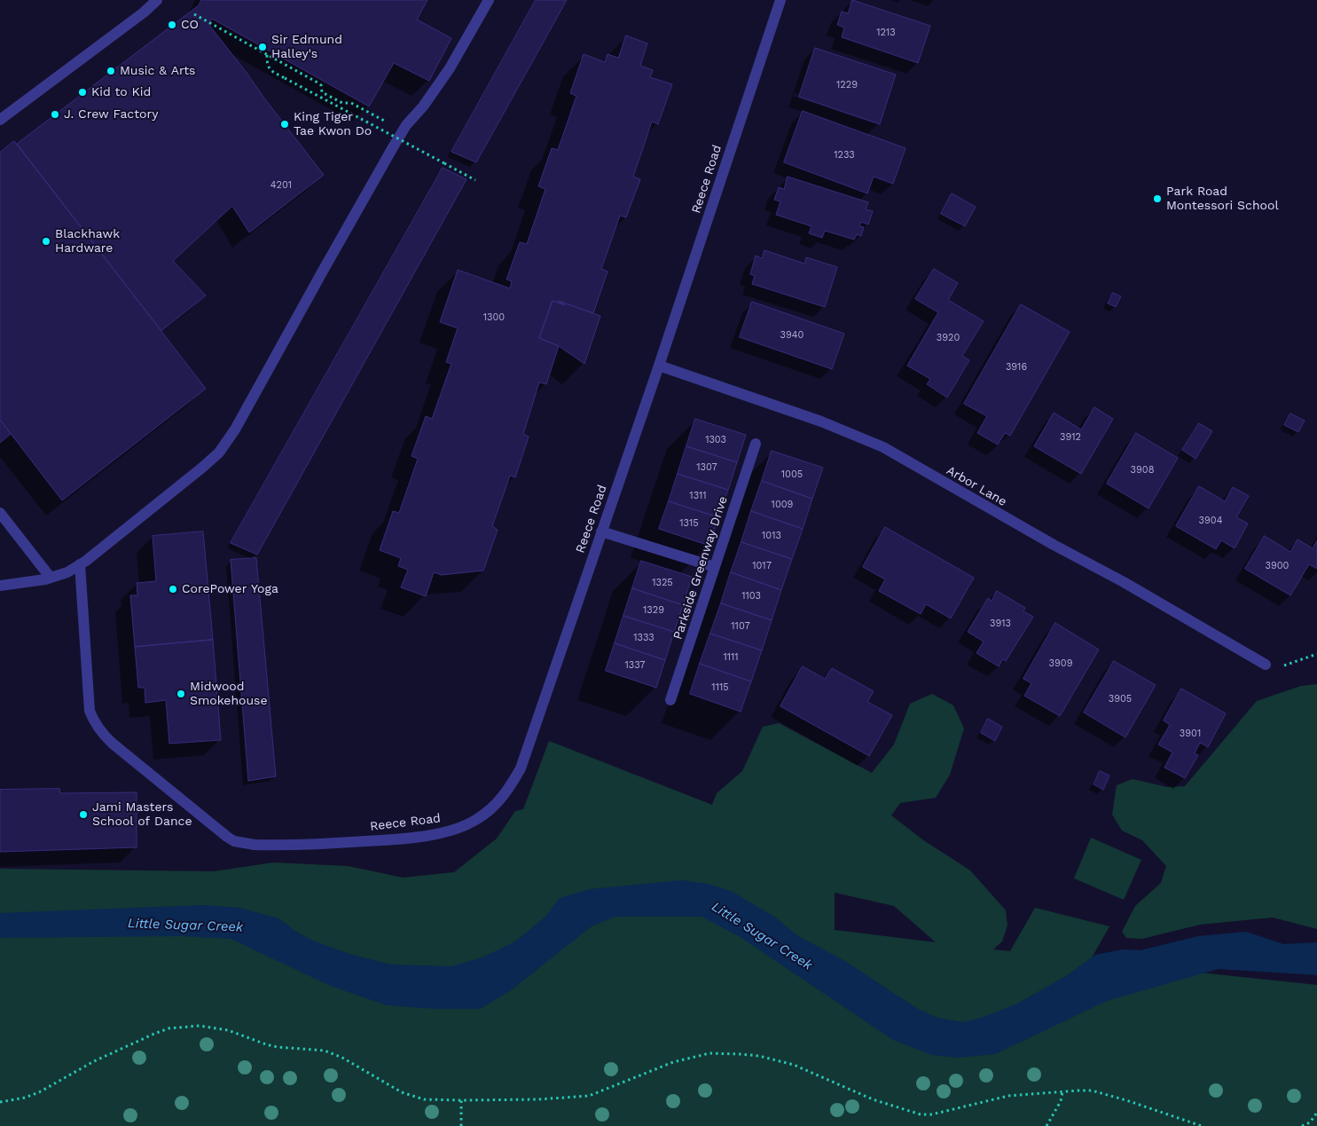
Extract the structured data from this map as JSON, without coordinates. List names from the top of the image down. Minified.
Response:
{"streets":{"street":["Reece Road","Arbor Lane","Parkside Greenway Drive"]},"crossings":[["Reece Road","Arbor Lane"]],"water":["Little Sugar Creek"],"places":["CO","Sir Edmund Halley's","Music & Arts","Kid to Kid","J. Crew Factory","King Tiger Tae Kwon Do","Park Road Montessori School","Blackhawk Hardware","CorePower Yoga","Midwood Smokehouse","Jami Masters School of Dance"],"house_numbers":["1213","1229","1233","4201","1300","3940","3920","3916","3912","1303","1307","3908","1005","1311","1009","3904","1315","1013","1017","3900","1325","1103","1329","3913","1107","1333","1111","3909","1337","1115","3905","3901"]}
